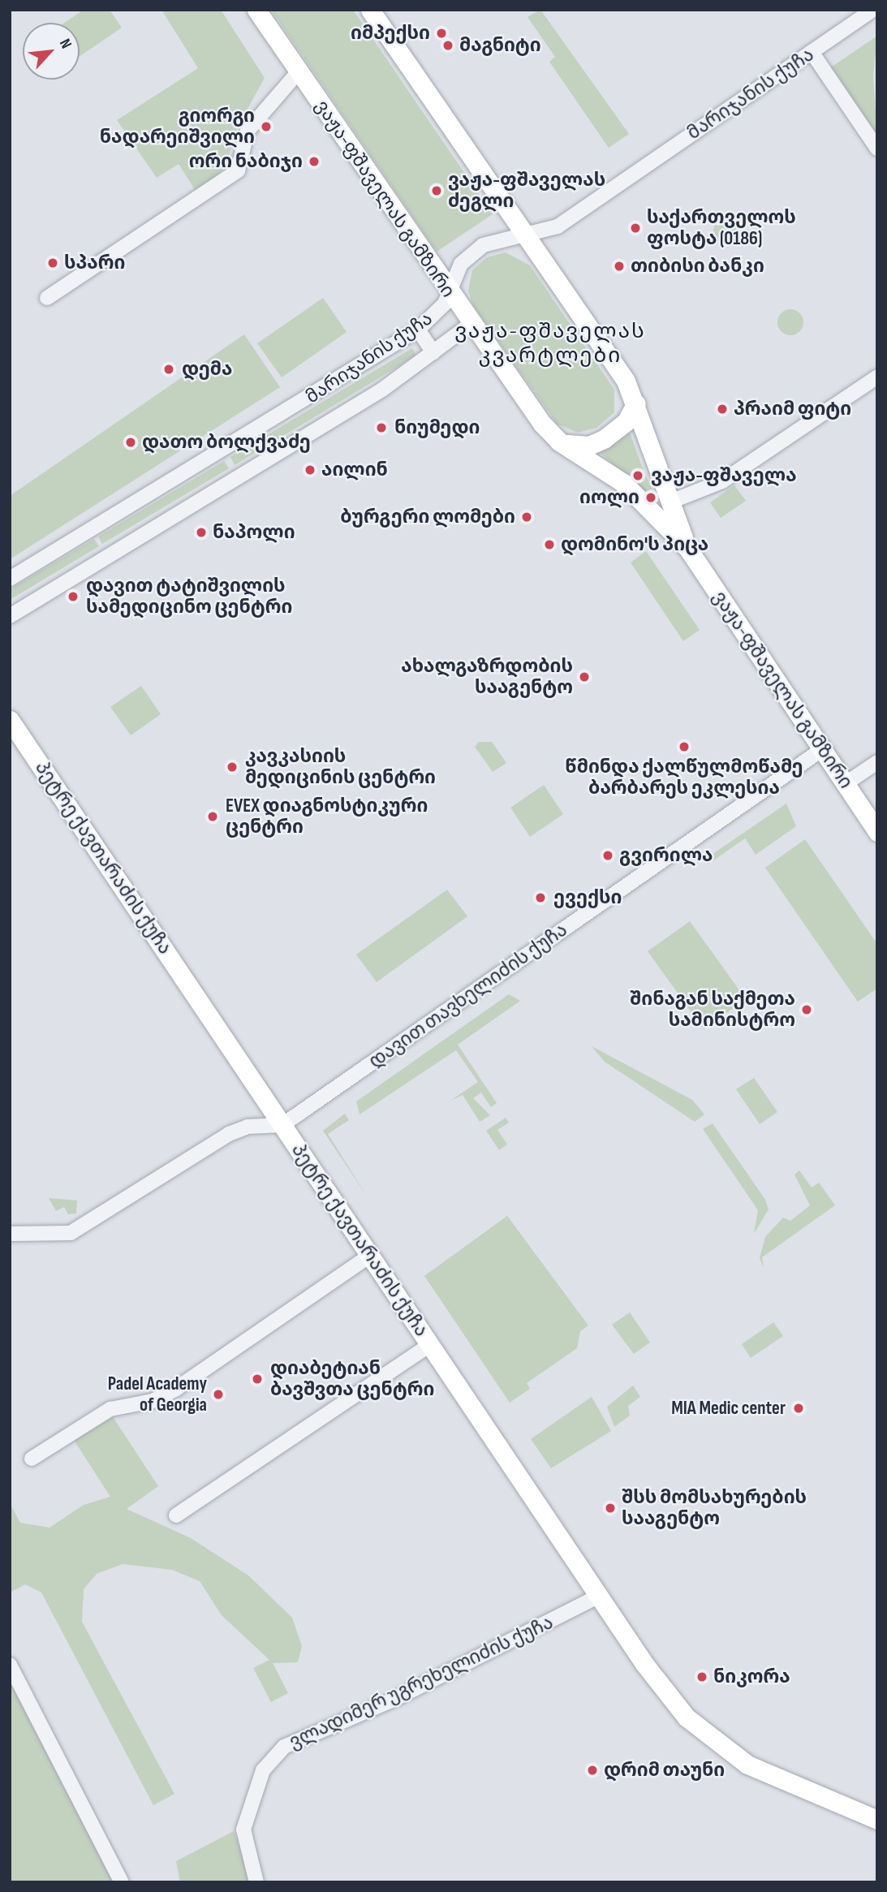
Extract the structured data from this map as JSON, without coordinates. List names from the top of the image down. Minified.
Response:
{"streets":{"main road":["ვაჟა-ფშაველას გამზირი","პეტრე ქავთარაძის ქუჩა"],"street":["მარიჯანის ქუჩა","დავით თავხელიძის ქუჩა","ვლადიმერ უგრეხელიძის ქუჩა"]},"crossings":[["მარიჯანის ქუჩა","ვაჟა-ფშაველას გამზირი"],["ვაჟა-ფშაველას გამზირი","დავით თავხელიძის ქუჩა"],["პეტრე ქავთარაძის ქუჩა","დავით თავხელიძის ქუჩა"],["პეტრე ქავთარაძის ქუჩა","ვლადიმერ უგრეხელიძის ქუჩა"]],"districts":["ვაჟა-ფშაველას კვარტლები"],"places":["იმპექსი","მაგნიტი","გიორგი ნადარეიშვილი","ორი ნაბიჯი","ვაჟა-ფშაველას ძეგლი","საქართველოს ფოსტა (0186)","სპარი","თიბისი ბანკი","დემა","პრაიმ ფიტი","ნიუმედი","დათო ბოლქვაძე","აილინ","ვაჟა-ფშაველა","იოლი","ბურგერი ლომები","ნაპოლი","დომინო'ს პიცა","დავით ტატიშვილის სამედიცინო ცენტრი","ახალგაზრდობის სააგენტო","წმინდა ქალწულმოწამე ბარბარეს ეკლესია","კავკასიის მედიცინის ცენტრი","EVEX დიაგნოსტიკური ცენტრი","გვირილა","ევექსი","შინაგან საქმეთა სამინისტრო","დიაბეტიან ბავშვთა ცენტრი","Padel Academy of Georgia","MIA Medic center","შსს მომსახურების სააგენტო","ნიკორა","დრიმ თაუნი"],"north":"top right"}
